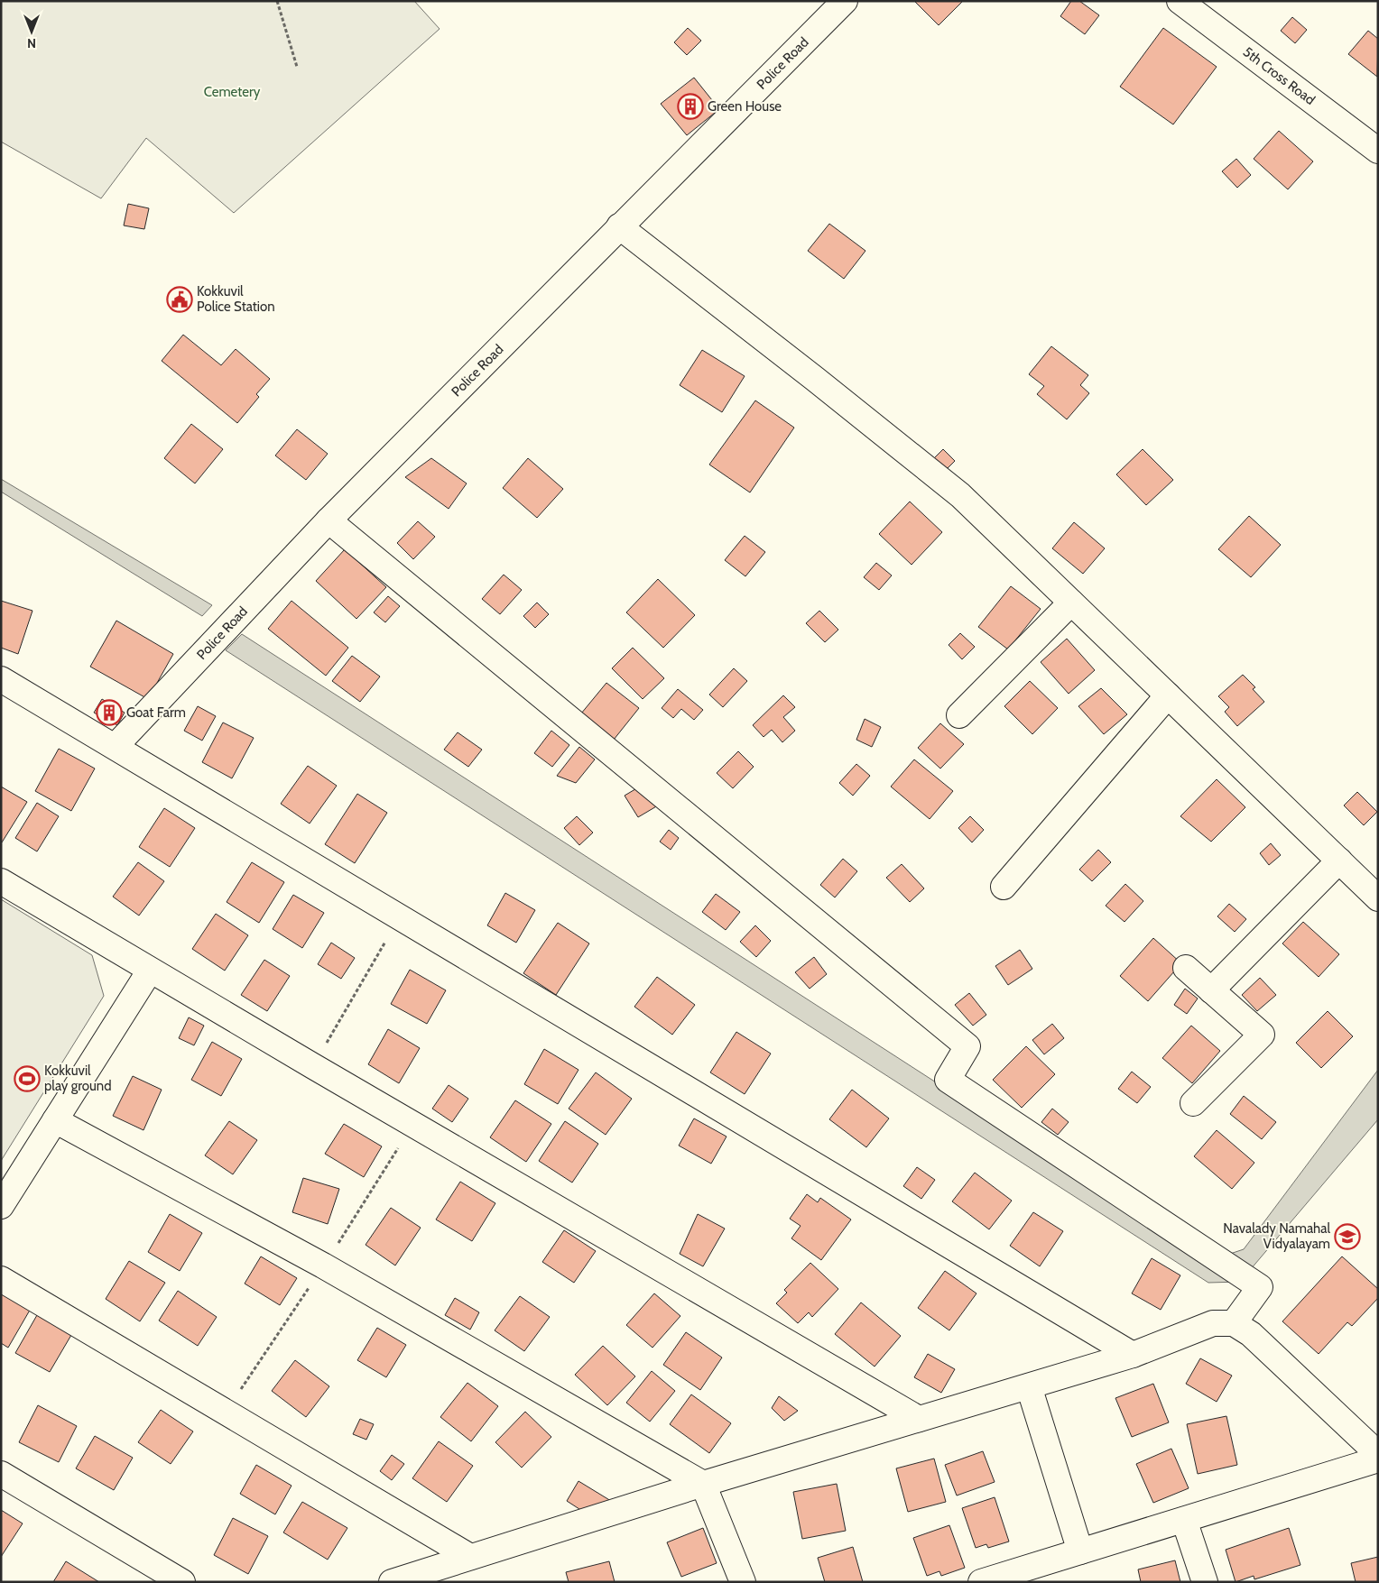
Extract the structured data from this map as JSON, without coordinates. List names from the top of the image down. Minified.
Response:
{"streets":{"street":["Police Road","5th Cross Road"]},"parks":["Cemetery"],"places":{"building":["Green House","Goat Farm"],"public building":["Kokkuvil Police Station"],"sports":["Kokkuvil play ground"],"school or university":["Navalady Namahal Vidyalayam"]},"north":"bottom"}
